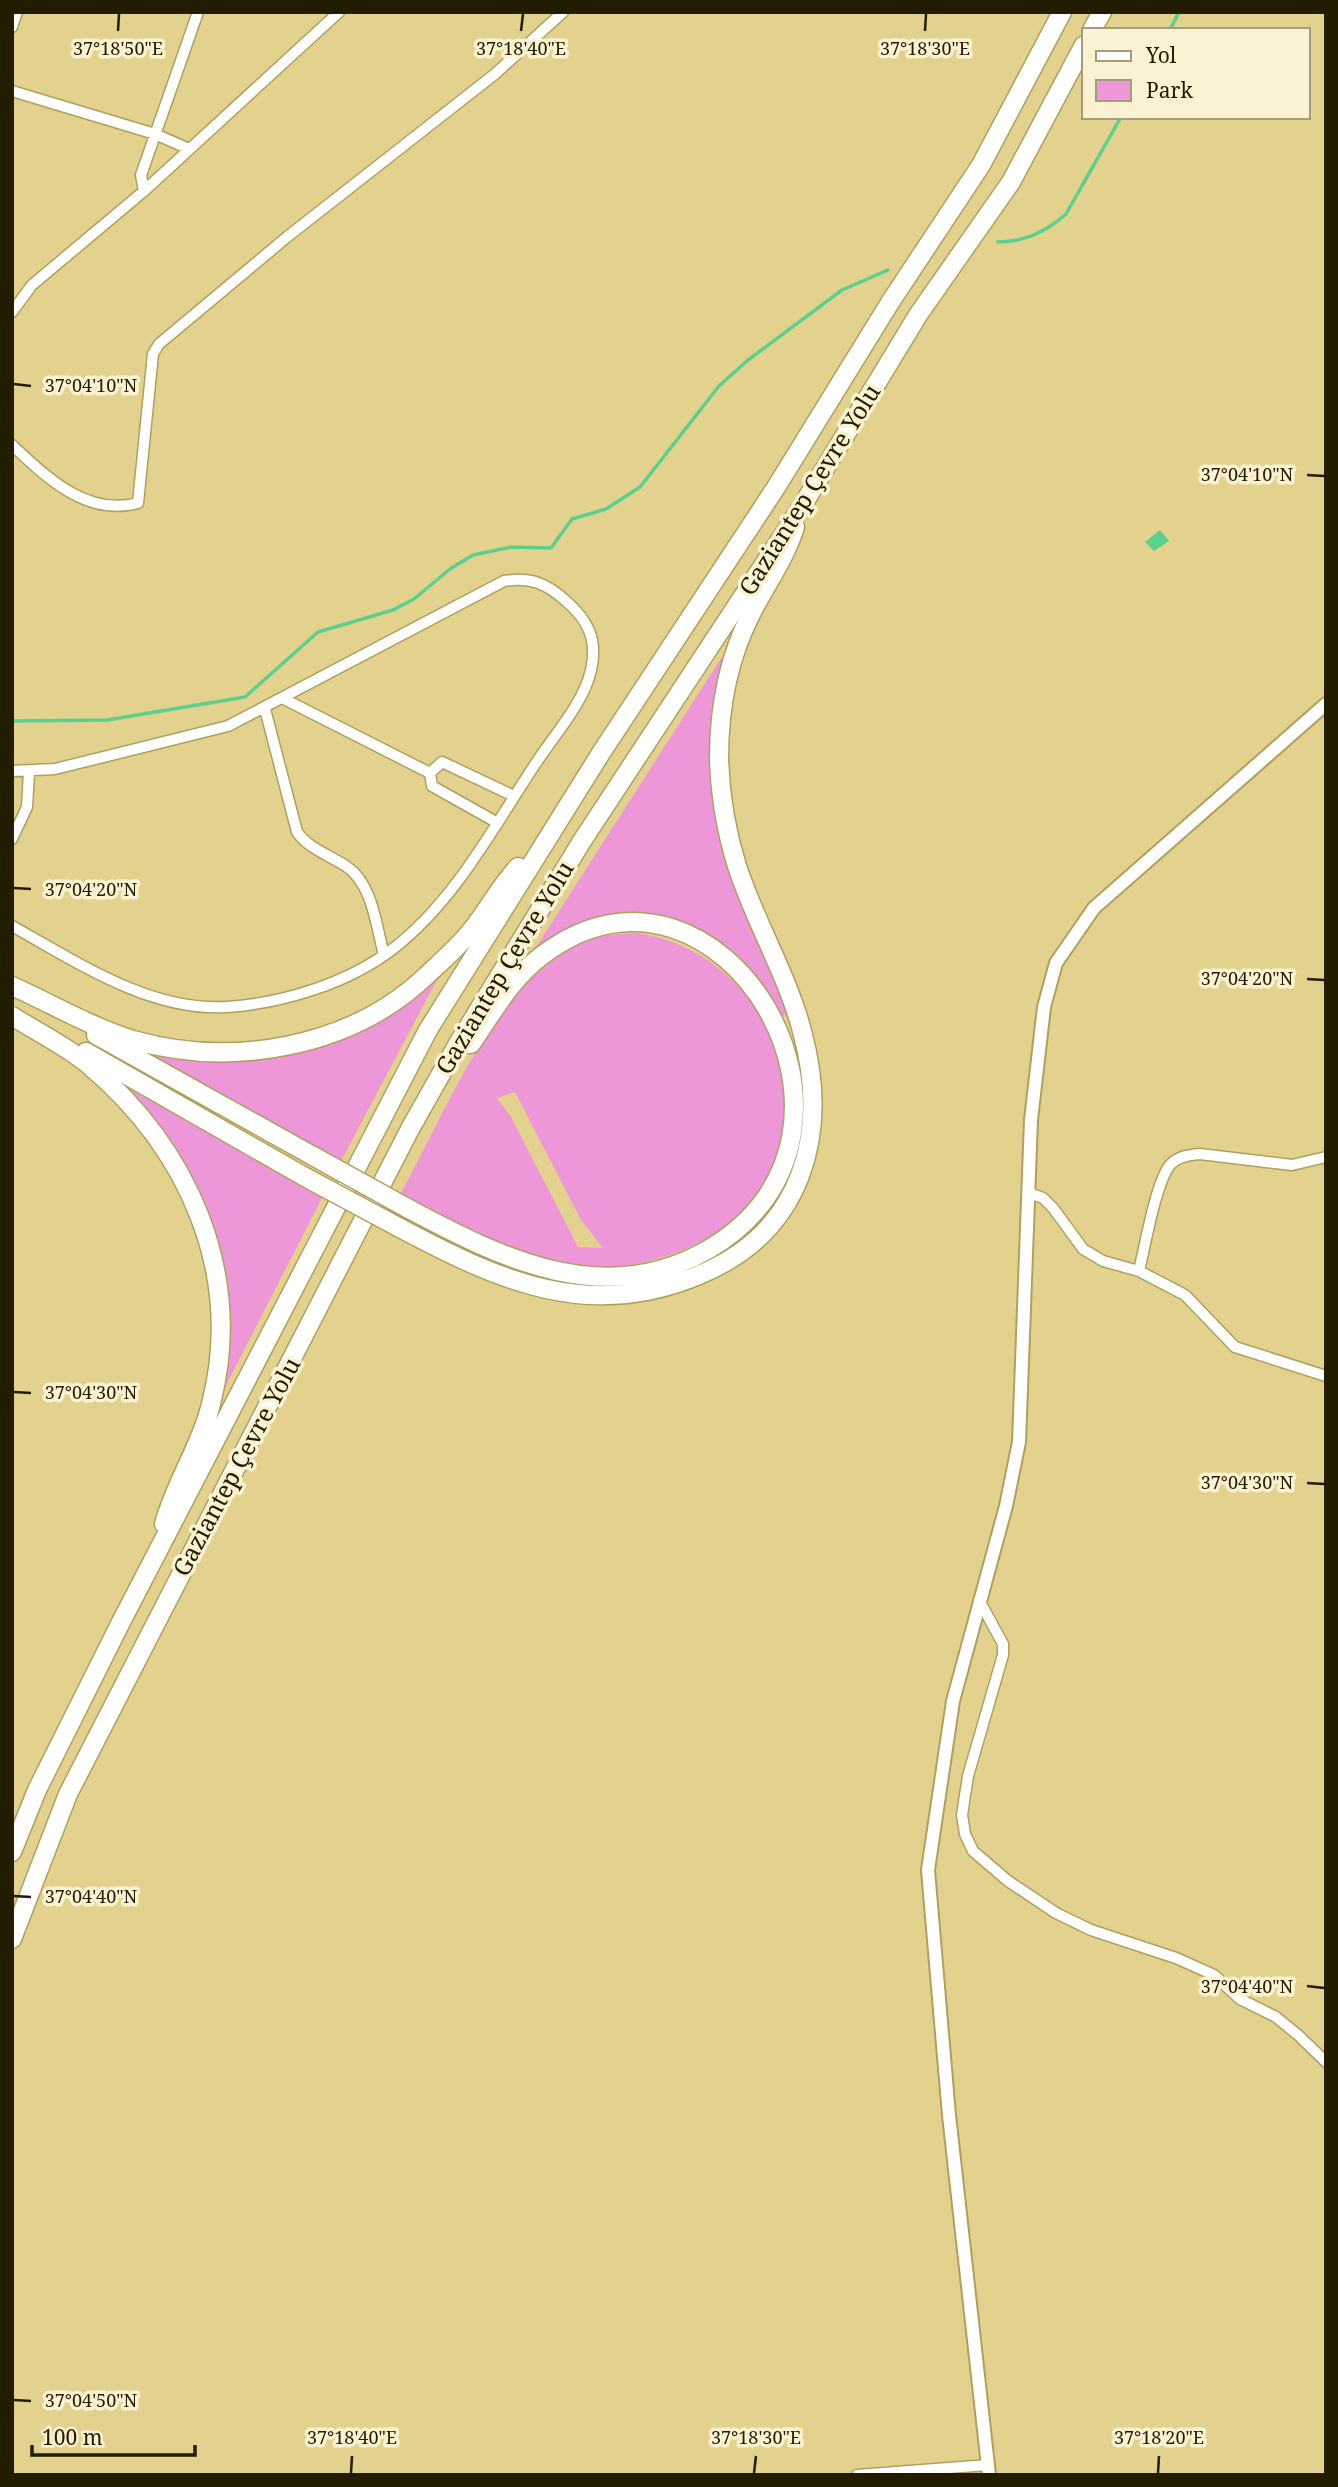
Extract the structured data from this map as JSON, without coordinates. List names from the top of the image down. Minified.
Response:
{"streets":{"highway":["Gaziantep Çevre Yolu"]},"legend":["Yol","Park"],"scale_bar":"100 m","coordinates":["37°18'50\"E","37°18'40\"E","37°18'30\"E","37°04'10\"N","37°04'20\"N","37°04'30\"N","37°04'40\"N","37°04'50\"N","37°18'20\"E"]}
